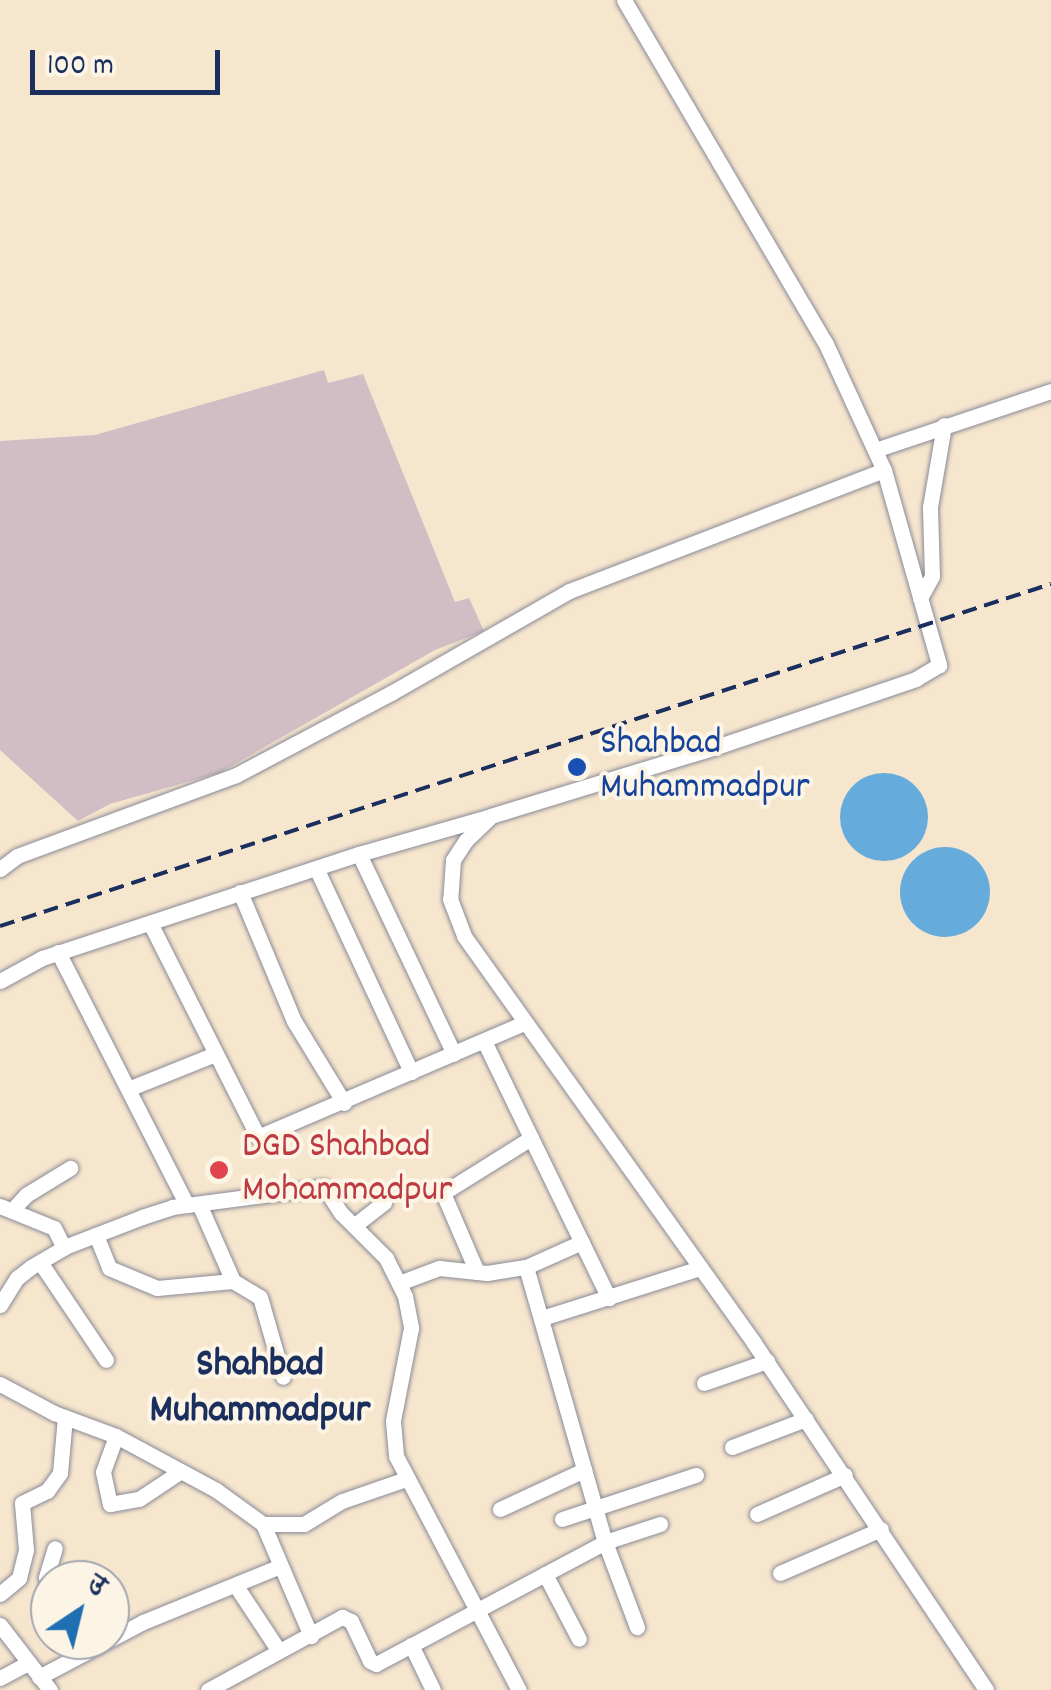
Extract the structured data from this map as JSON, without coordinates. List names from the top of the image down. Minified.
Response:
{"districts":["Shahbad Muhammadpur"],"places":["Shahbad Muhammadpur","DGD Shahbad Mohammadpur"],"scale_bar":"100 m","north":"top right"}
